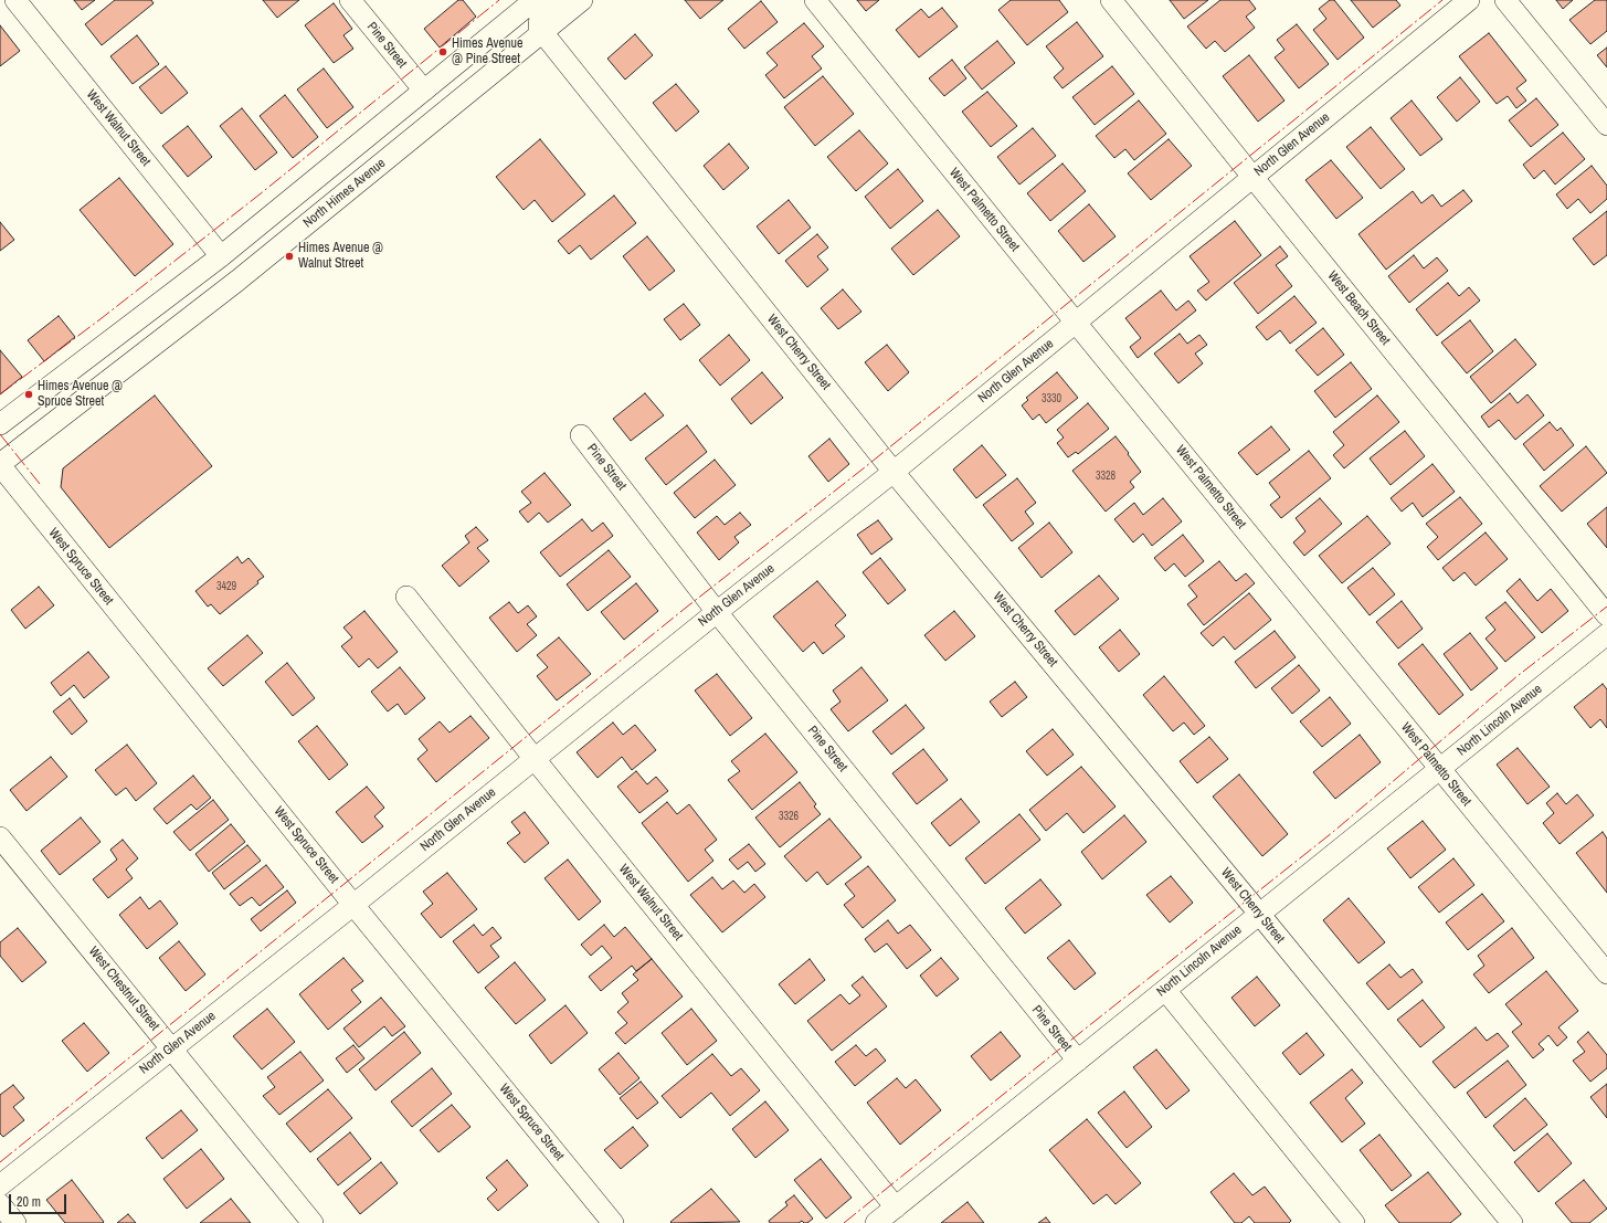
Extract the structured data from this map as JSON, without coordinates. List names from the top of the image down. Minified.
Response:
{"streets":{"street":["Pine Street","West Walnut Street","North Glen Avenue","North Himes Avenue","West Palmetto Street","West Beach Street","West Cherry Street","West Spruce Street","North Lincoln Avenue","West Chestnut Street"]},"crossings":[["Pine Street","North Glen Avenue"],["Pine Street","North Lincoln Avenue"],["West Walnut Street","North Glen Avenue"],["West Walnut Street","North Lincoln Avenue"],["North Glen Avenue","West Palmetto Street"],["North Glen Avenue","West Beach Street"],["North Glen Avenue","West Cherry Street"],["North Glen Avenue","West Spruce Street"],["North Glen Avenue","West Chestnut Street"],["North Himes Avenue","West Cherry Street"],["North Himes Avenue","West Spruce Street"],["West Palmetto Street","North Lincoln Avenue"],["West Cherry Street","North Lincoln Avenue"]],"places":["Himes Avenue @ Pine Street","Himes Avenue @ Walnut Street","Himes Avenue @ Spruce Street"],"house_numbers":["3330","3328","3429","3326"],"scale_bar":"20 m"}
